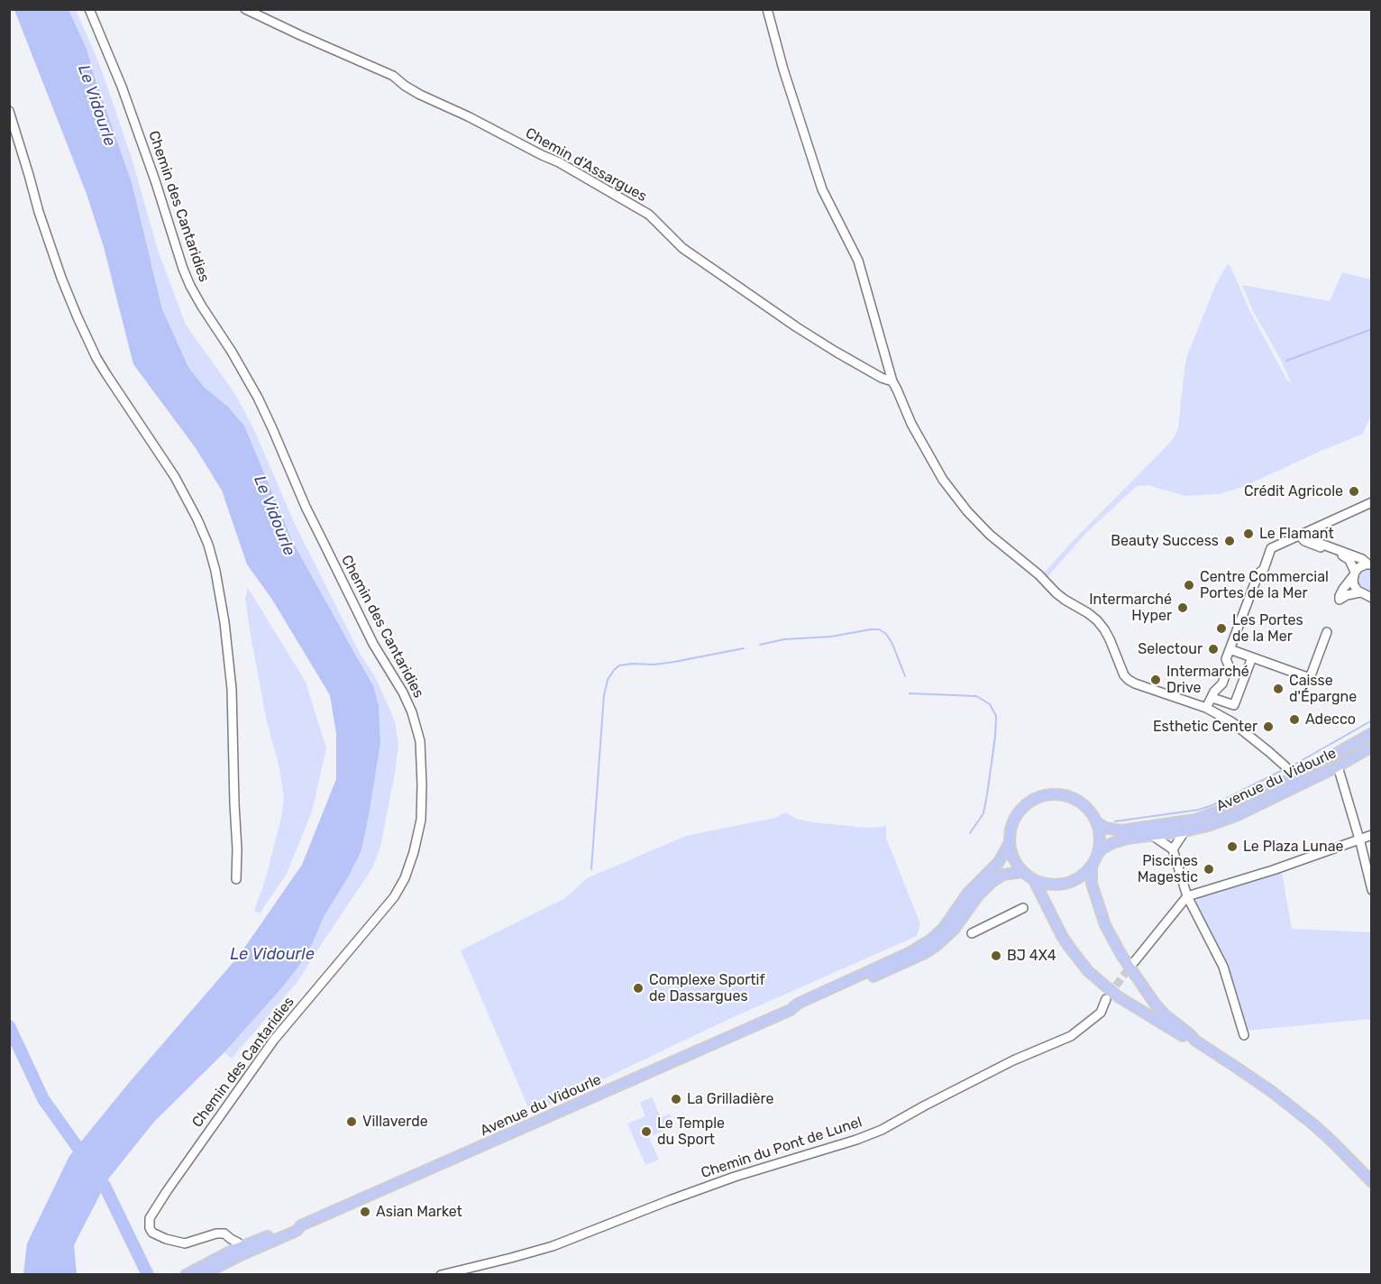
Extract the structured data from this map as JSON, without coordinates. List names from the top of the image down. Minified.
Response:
{"streets":{"main road":["Avenue du Vidourle"],"street":["Chemin d'Assargues","Chemin des Cantaridies","Chemin du Pont de Lunel"]},"crossings":[["Chemin des Cantaridies","Avenue du Vidourle"]],"water":["Le Vidourle"],"places":["Crédit Agricole","Le Flamant","Beauty Success","Centre Commercial Portes de la Mer","Intermarché Hyper","Les Portes de la Mer","Selectour","Intermarché Drive","Caisse d'Épargne","Adecco","Esthetic Center","Le Plaza Lunae","Piscines Magestic","BJ 4X4","Complexe Sportif de Dassargues","La Grilladière","Villaverde","Le Temple du Sport","Asian Market"]}
